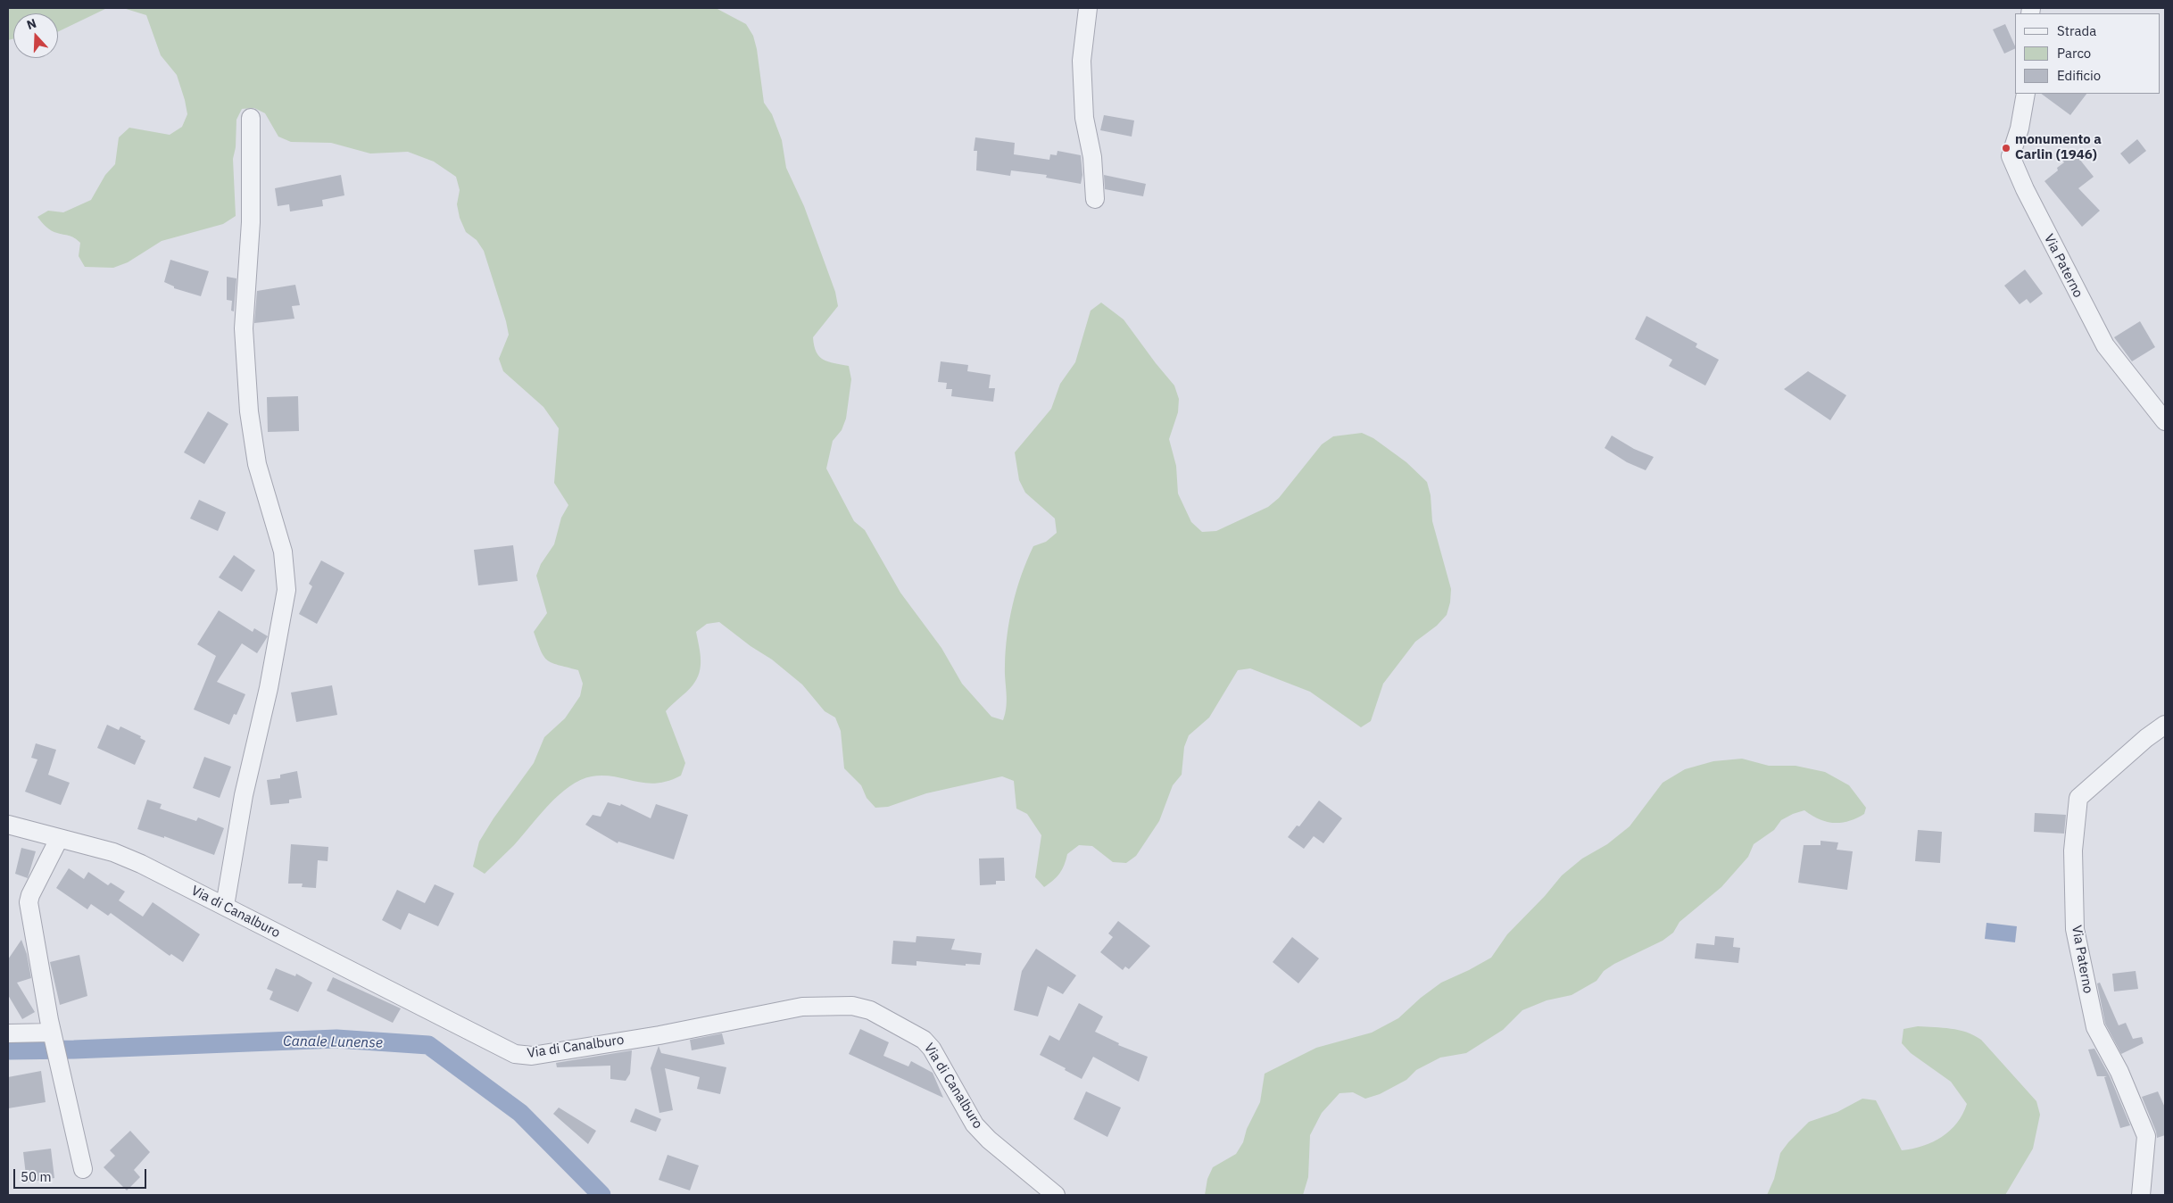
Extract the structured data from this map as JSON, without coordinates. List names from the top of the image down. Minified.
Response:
{"streets":{"street":["Via Paterno","Via di Canalburo"]},"water":["Canale Lunense"],"places":["monumento a Carlin (1946)"],"legend":["Strada","Parco","Edificio"],"scale_bar":"50 m","north":"top"}
